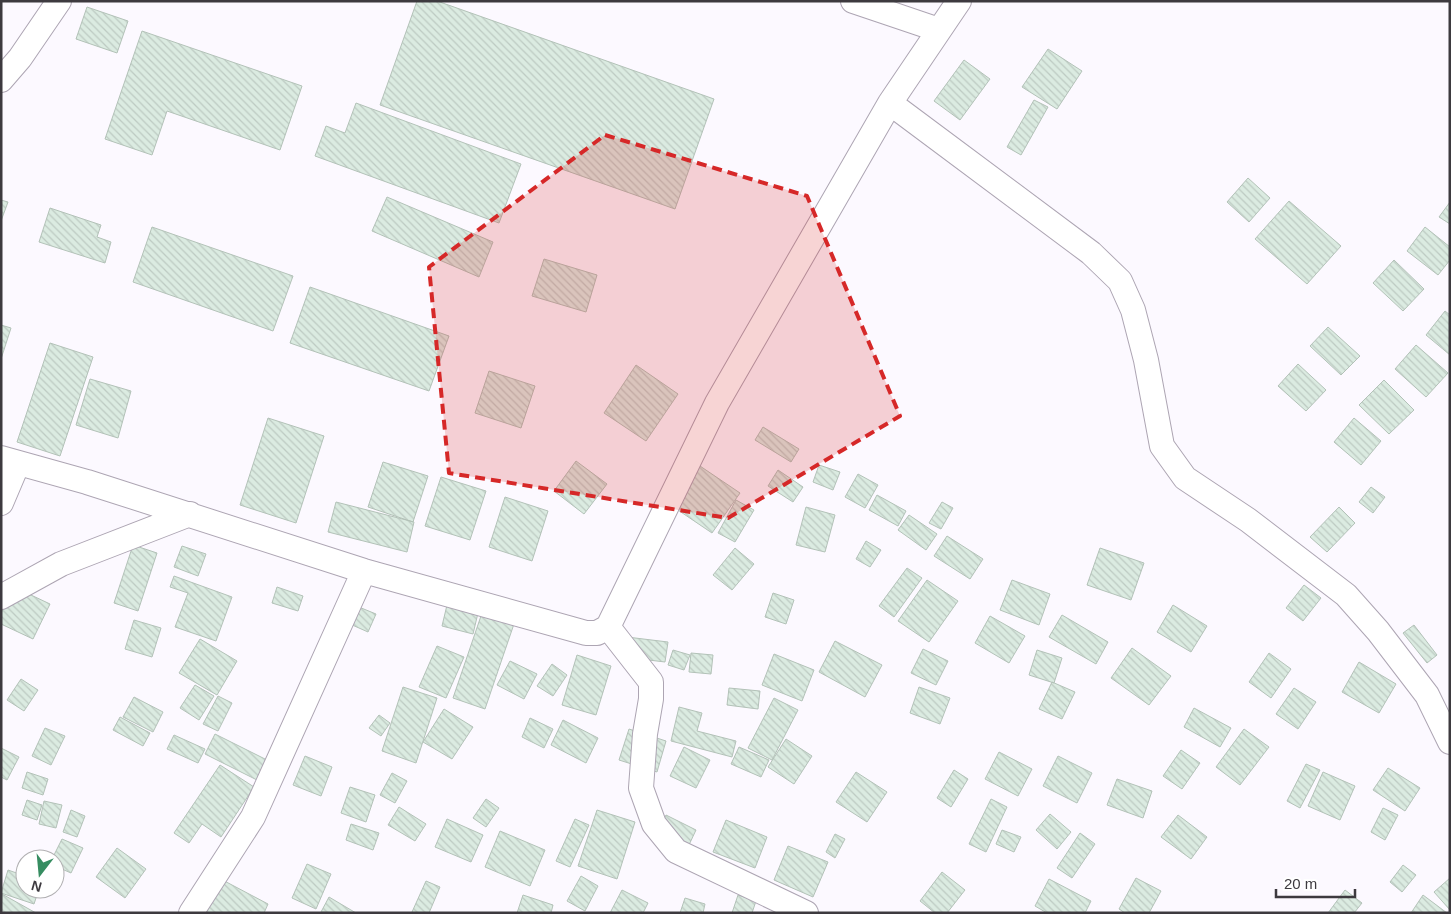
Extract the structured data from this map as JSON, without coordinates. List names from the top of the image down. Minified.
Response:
{"scale_bar":"20 m","north":"bottom"}
